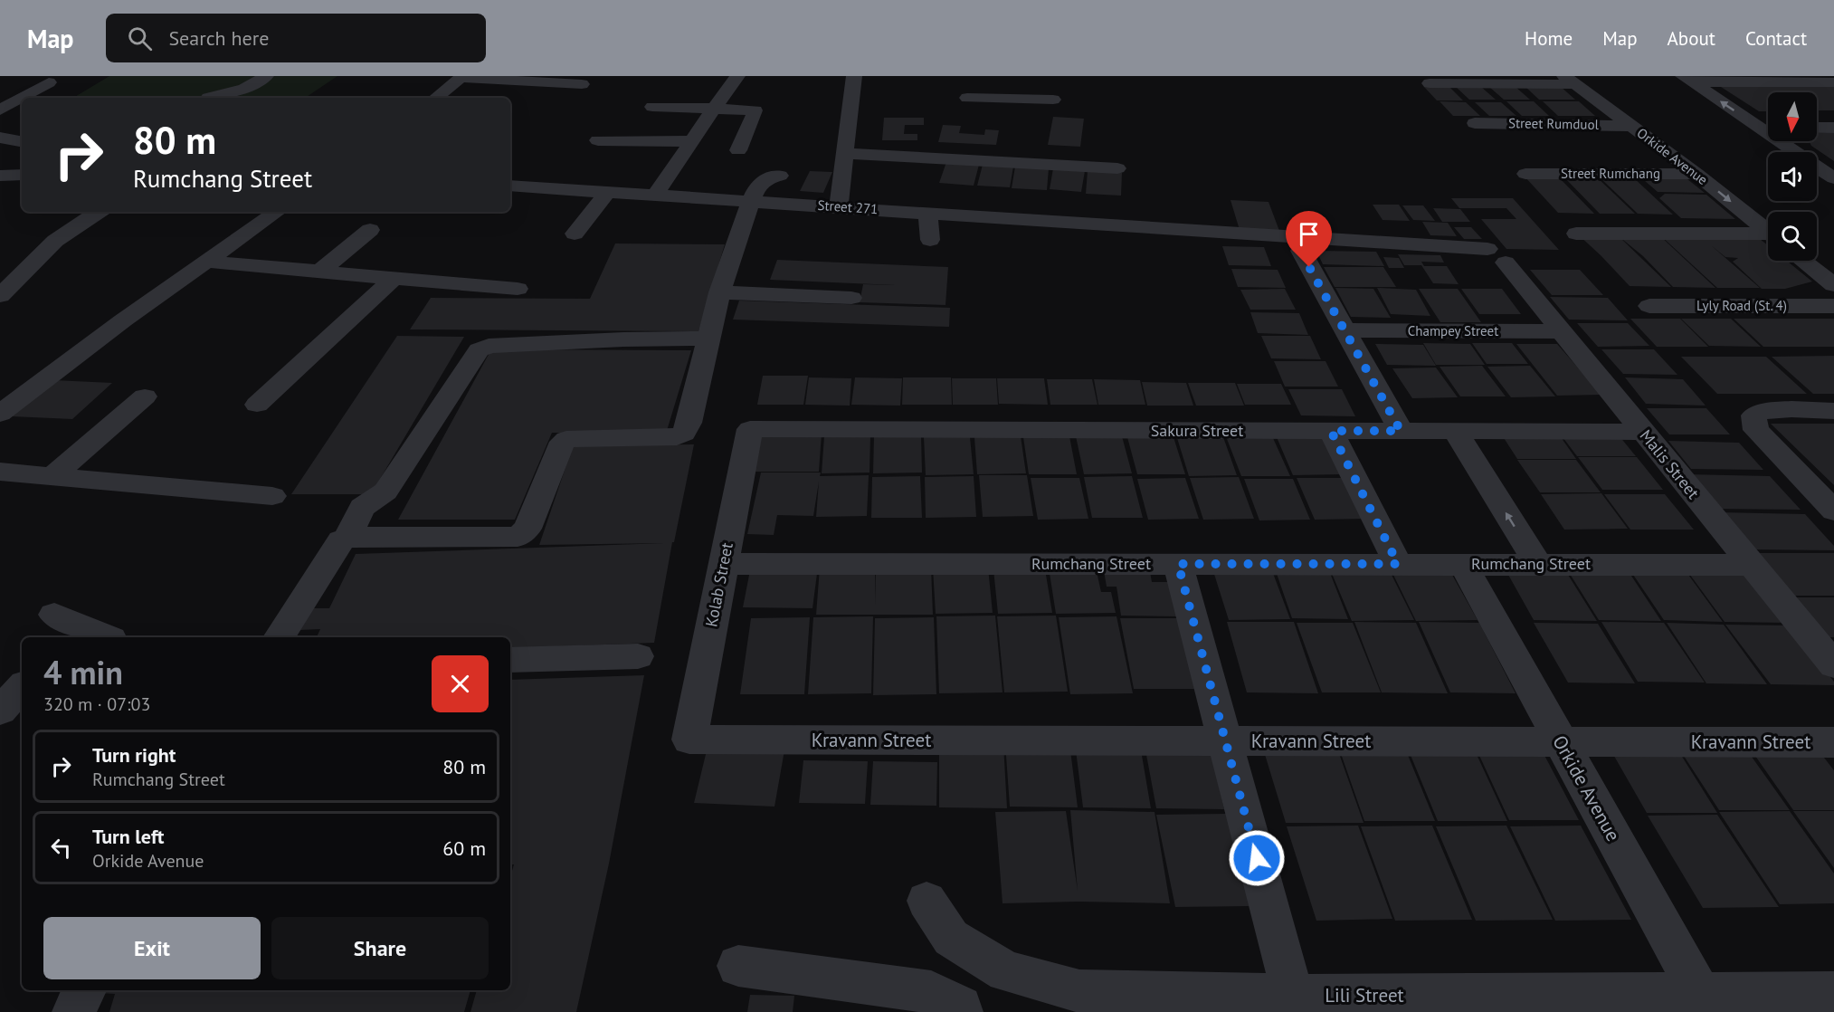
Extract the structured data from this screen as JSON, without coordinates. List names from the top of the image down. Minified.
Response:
{"streets":{"street":["Street Rumduol","Orkide Avenue","Street Rumchang","Street 271","Lyly Road (St. 4)","Champey Street","Sakura Street","Malis Street","Rumchang Street","Kolab Street","Kravann Street","Lili Street"]},"crossings":[["Street Rumduol","Orkide Avenue"],["Orkide Avenue","Street Rumchang"],["Orkide Avenue","Rumchang Street"],["Orkide Avenue","Kravann Street"],["Orkide Avenue","Lili Street"],["Street 271","Malis Street"],["Champey Street","Malis Street"],["Sakura Street","Malis Street"],["Sakura Street","Kolab Street"],["Malis Street","Rumchang Street"],["Rumchang Street","Kolab Street"],["Kolab Street","Kravann Street"]],"north":"bottom","page":{"header":"Map","search":"Search here","nav":["Home","Map","About","Contact"],"turn":["80 m","Rumchang Street"],"heading":["4 min","320 m · 07:03"],"list":[{"name":"Turn right","note":"Rumchang Street","value":"80 m"},{"name":"Turn left","note":"Orkide Avenue","value":"60 m"}],"buttons":["Exit","Share"]}}
